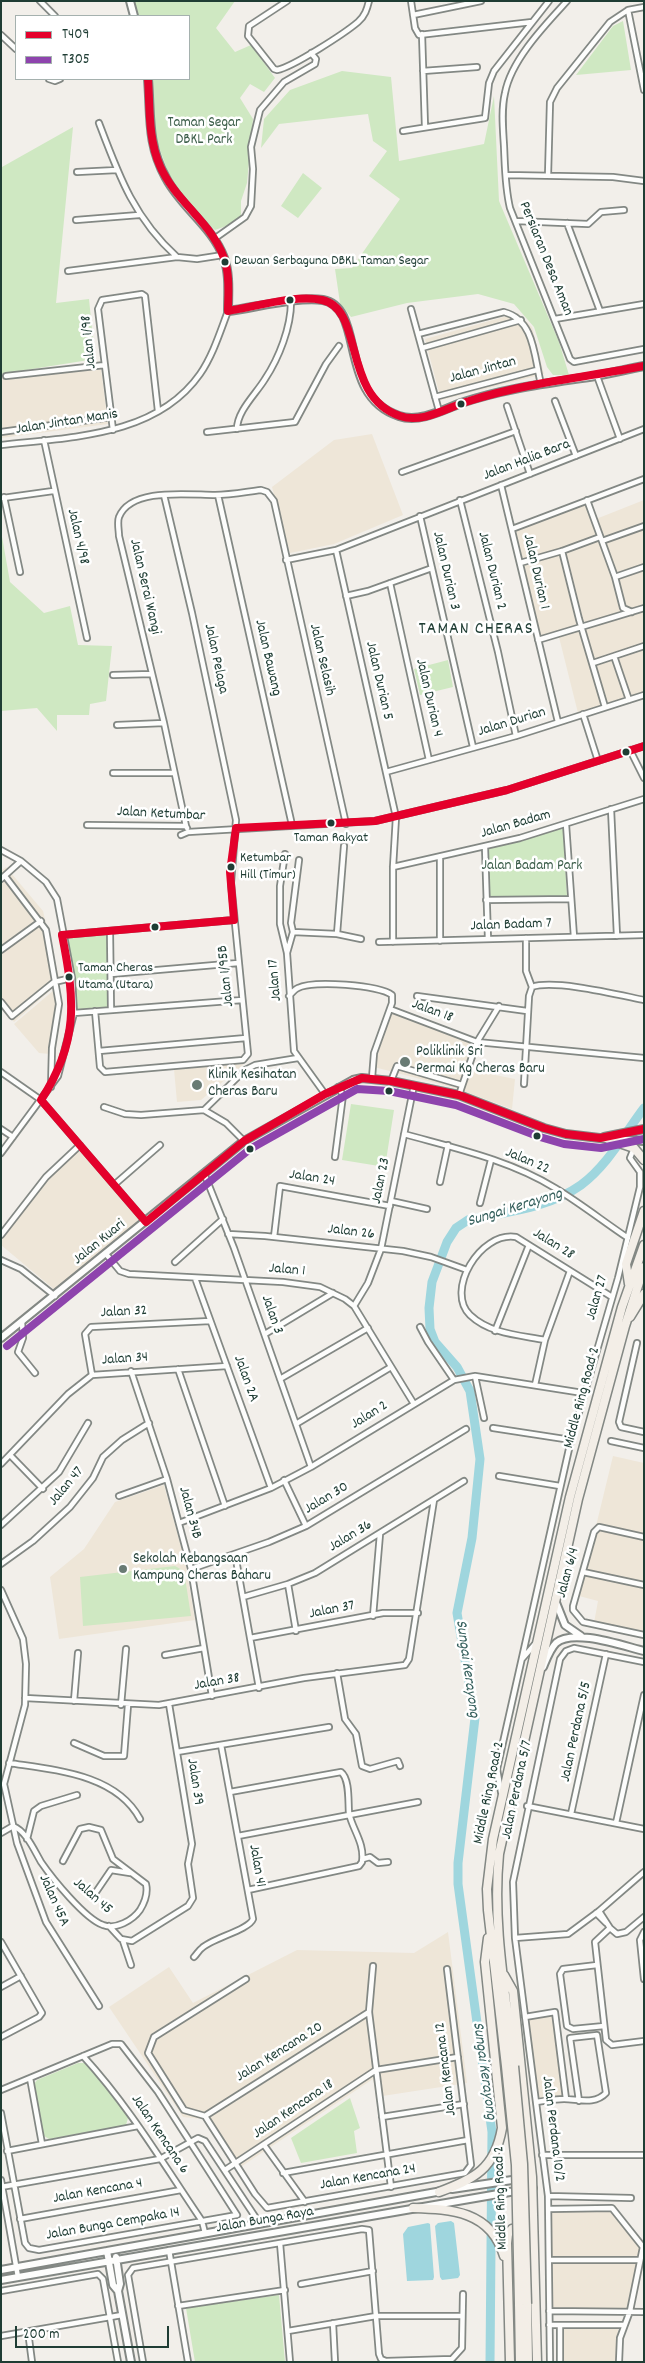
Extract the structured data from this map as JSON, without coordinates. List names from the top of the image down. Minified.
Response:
{"streets":{"highway":["Middle Ring Road 2"],"street":["Persiaran Desa Aman","Jalan 1/98","Jalan Jintan","Jalan Jintan Manis","Jalan Halia Bara","Jalan 4/98","Jalan Durian 3","Jalan Durian 2","Jalan Durian 1","Jalan Serai Wangi","Jalan Bawang","Jalan Pelaga","Jalan Selasih","Jalan Durian 5","Jalan Durian 4","Jalan Durian","Jalan Ketumbar","Jalan Badam","Jalan Badam 7","Jalan 1/95B","Jalan 17","Jalan 18","Jalan 22","Jalan 24","Jalan 23","Jalan 26","Jalan Kuari","Jalan 28","Jalan 1","Jalan 27","Jalan 32","Jalan 3","Jalan 34","Jalan 2A","Jalan 2","Jalan 47","Jalan 30","Jalan 34B","Jalan 36","Jalan 6/4","Jalan 37","Jalan 38","Jalan Perdana 5/5","Jalan 39","Jalan Perdana 5/7","Jalan 41","Jalan 45","Jalan 45A","Jalan Kencana 20","Jalan Kencana 12","Jalan Kencana 18","Jalan Perdana 10/2","Jalan Kencana 6","Jalan Kencana 24","Jalan Kencana 4","Jalan Bunga Raya","Jalan Bunga Cempaka 14"]},"crossings":[["Jalan 1/98","Jalan Jintan Manis"],["Jalan Jintan","Jalan Jintan Manis"],["Jalan Jintan Manis","Jalan 4/98"],["Jalan Halia Bara","Jalan Durian 3"],["Jalan Halia Bara","Jalan Durian 2"],["Jalan Halia Bara","Jalan Durian 1"],["Jalan Halia Bara","Jalan Selasih"],["Jalan Halia Bara","Jalan Durian 5"],["Jalan Durian 3","Jalan Durian"],["Jalan Durian 2","Jalan Durian"],["Jalan Durian 1","Jalan Durian"],["Jalan Serai Wangi","Jalan Bawang"],["Jalan Serai Wangi","Jalan Pelaga"],["Jalan Serai Wangi","Jalan Selasih"],["Jalan Serai Wangi","Jalan Ketumbar"],["Jalan Bawang","Jalan Ketumbar"],["Jalan Pelaga","Jalan Ketumbar"],["Jalan Pelaga","Jalan 1/95B"],["Jalan Selasih","Jalan Ketumbar"],["Jalan Durian 5","Jalan Durian"],["Jalan Durian 5","Jalan Ketumbar"],["Jalan Durian 5","Jalan Badam"],["Jalan Durian 5","Jalan Badam 7"],["Jalan Durian 4","Jalan Durian"],["Jalan Ketumbar","Jalan 1/95B"],["Jalan 17","Jalan 18"],["Jalan 17","Jalan Kuari"],["Jalan 22","Jalan 23"],["Jalan 22","Jalan 27"],["Jalan 24","Jalan 23"],["Jalan 24","Jalan 26"],["Jalan 23","Jalan 26"],["Jalan 23","Jalan Kuari"],["Jalan 23","Jalan 1"],["Jalan 26","Jalan 28"],["Jalan 26","Jalan 3"],["Jalan Kuari","Jalan 1"],["Jalan Kuari","Jalan 3"],["Jalan 28","Jalan 27"],["Jalan 1","Jalan 3"],["Jalan 1","Jalan 2A"],["Jalan 1","Jalan 2"],["Jalan 27","Middle Ring Road 2"],["Jalan 27","Jalan 2"],["Jalan 32","Jalan 34"],["Jalan 32","Jalan 2A"],["Jalan 3","Jalan 2"],["Jalan 34","Jalan 2A"],["Jalan 34","Jalan 34B"],["Jalan 2A","Jalan 2"],["Jalan 2","Jalan 34B"],["Jalan 47","Jalan 34B"],["Jalan 30","Jalan 34B"],["Jalan 34B","Jalan 38"],["Jalan 37","Jalan 38"],["Jalan 38","Jalan 39"],["Jalan 38","Jalan 45A"],["Jalan Perdana 5/5","Jalan Perdana 5/7"],["Jalan Perdana 5/7","Jalan Perdana 10/2"],["Jalan 45","Jalan 45A"],["Jalan Kencana 12","Jalan Kencana 24"],["Jalan Kencana 18","Jalan Kencana 24"],["Jalan Kencana 6","Jalan Kencana 4"],["Jalan Kencana 6","Jalan Bunga Raya"],["Jalan Kencana 6","Jalan Bunga Cempaka 14"],["Jalan Kencana 4","Jalan Bunga Cempaka 14"]],"districts":["TAMAN CHERAS"],"water":["Sungai Kerayong"],"parks":["Taman Segar DBKL Park","Jalan Badam Park"],"places":["Dewan Serbaguna DBKL Taman Segar","Taman Rakyat","Ketumbar Hill (Timur)","Taman Cheras Utama (Utara)","Poliklinik Sri Permai Kg Cheras Baru","Klinik Kesihatan Cheras Baru","Sekolah Kebangsaan Kampung Cheras Baharu"],"lines":["transit line T409","transit line T305"],"legend":["T409","T305"],"scale_bar":"200 m"}
